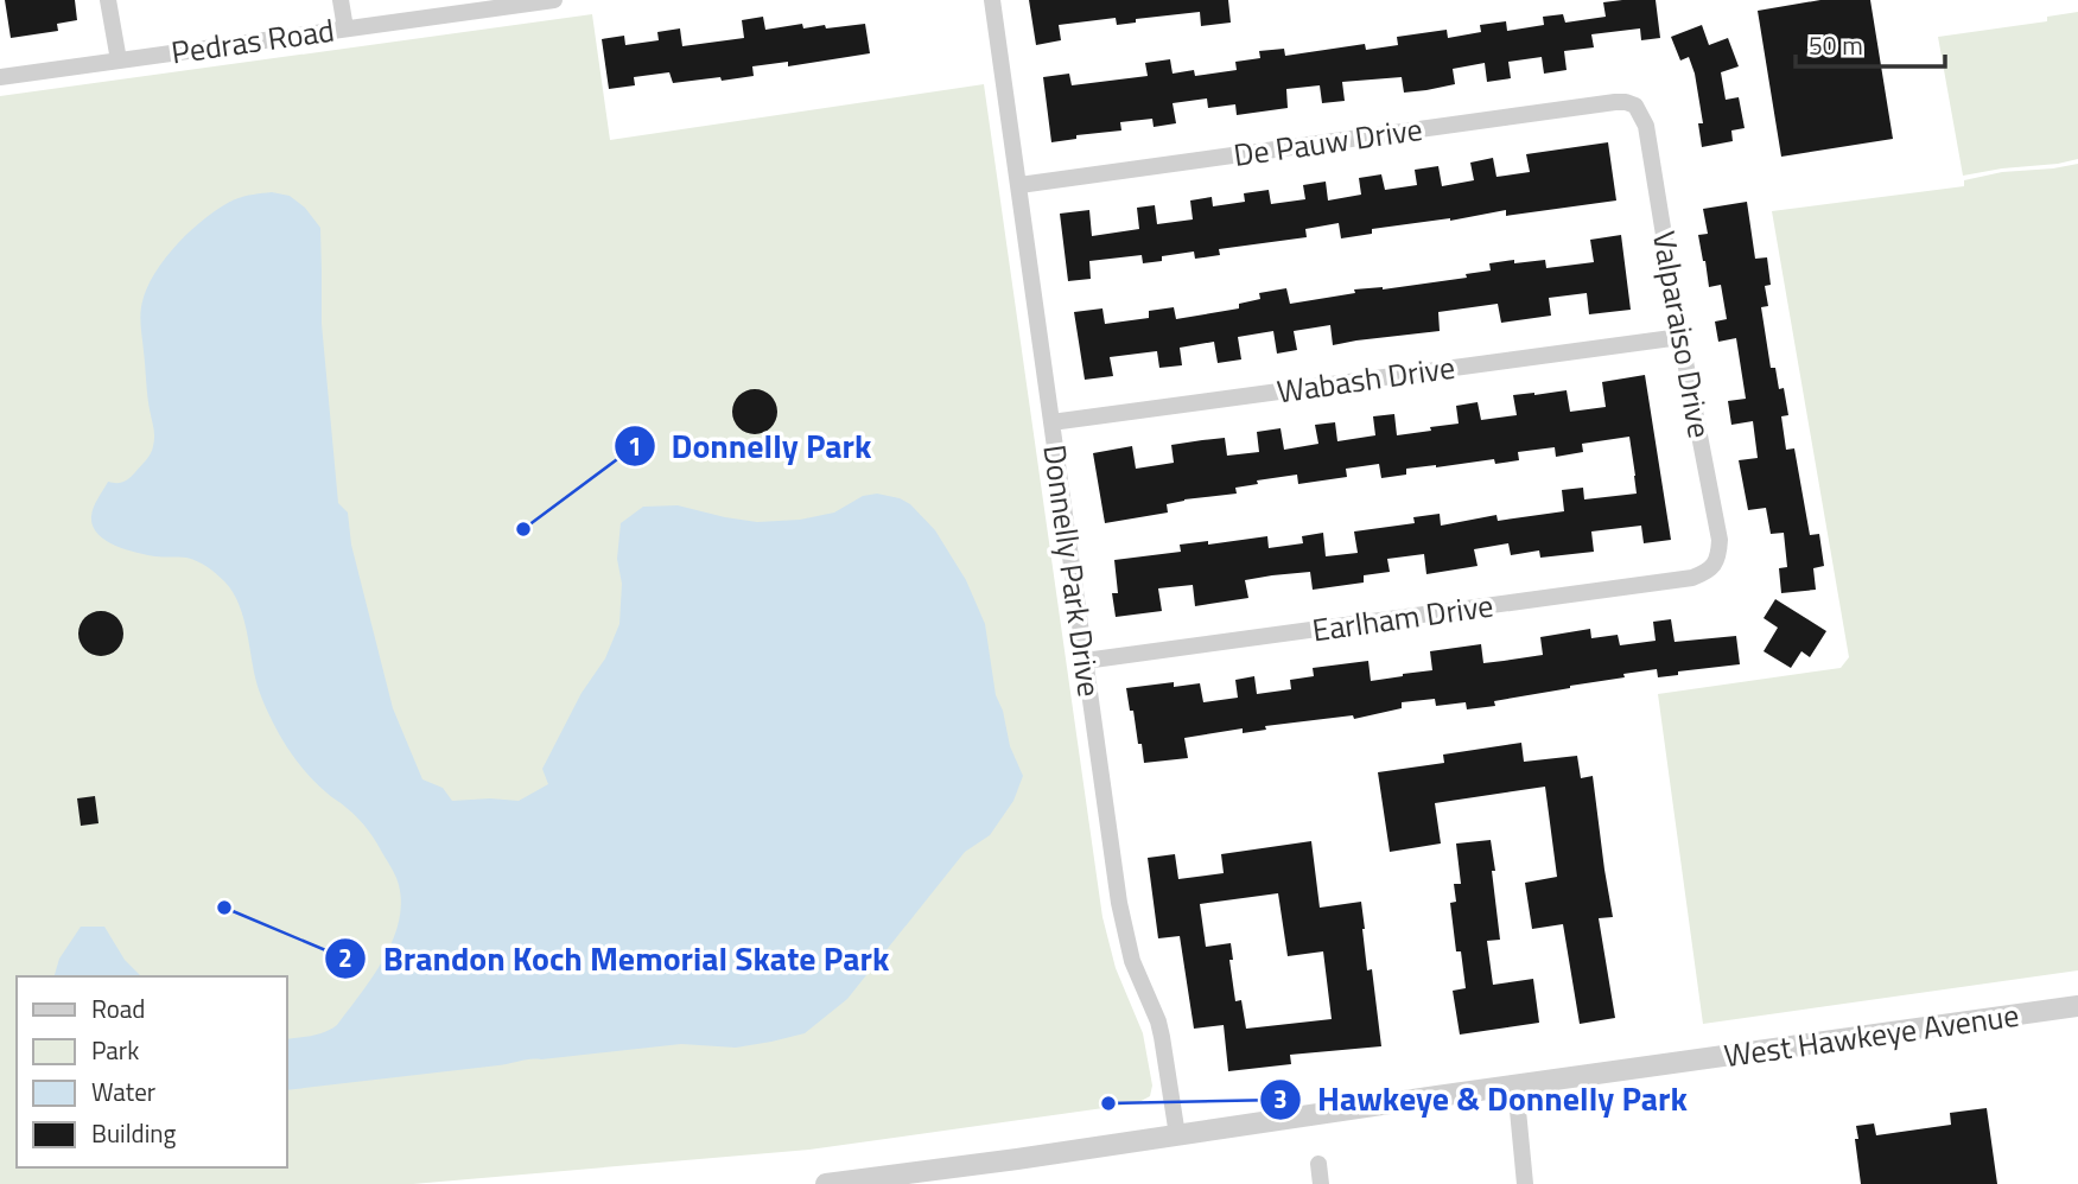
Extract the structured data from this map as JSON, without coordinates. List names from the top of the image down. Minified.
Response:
{"streets":{"street":["Pedras Road","De Pauw Drive","Valparaiso Drive","Wabash Drive","Donnelly Park Drive","Earlham Drive","West Hawkeye Avenue"]},"crossings":[["De Pauw Drive","Valparaiso Drive"],["De Pauw Drive","Donnelly Park Drive"],["Valparaiso Drive","Wabash Drive"],["Valparaiso Drive","Earlham Drive"],["Wabash Drive","Donnelly Park Drive"],["Donnelly Park Drive","Earlham Drive"],["Donnelly Park Drive","West Hawkeye Avenue"]],"places":["Donnelly Park","Brandon Koch Memorial Skate Park","Hawkeye & Donnelly Park"],"legend":["Road","Park","Water","Building"],"scale_bar":"50 m"}
